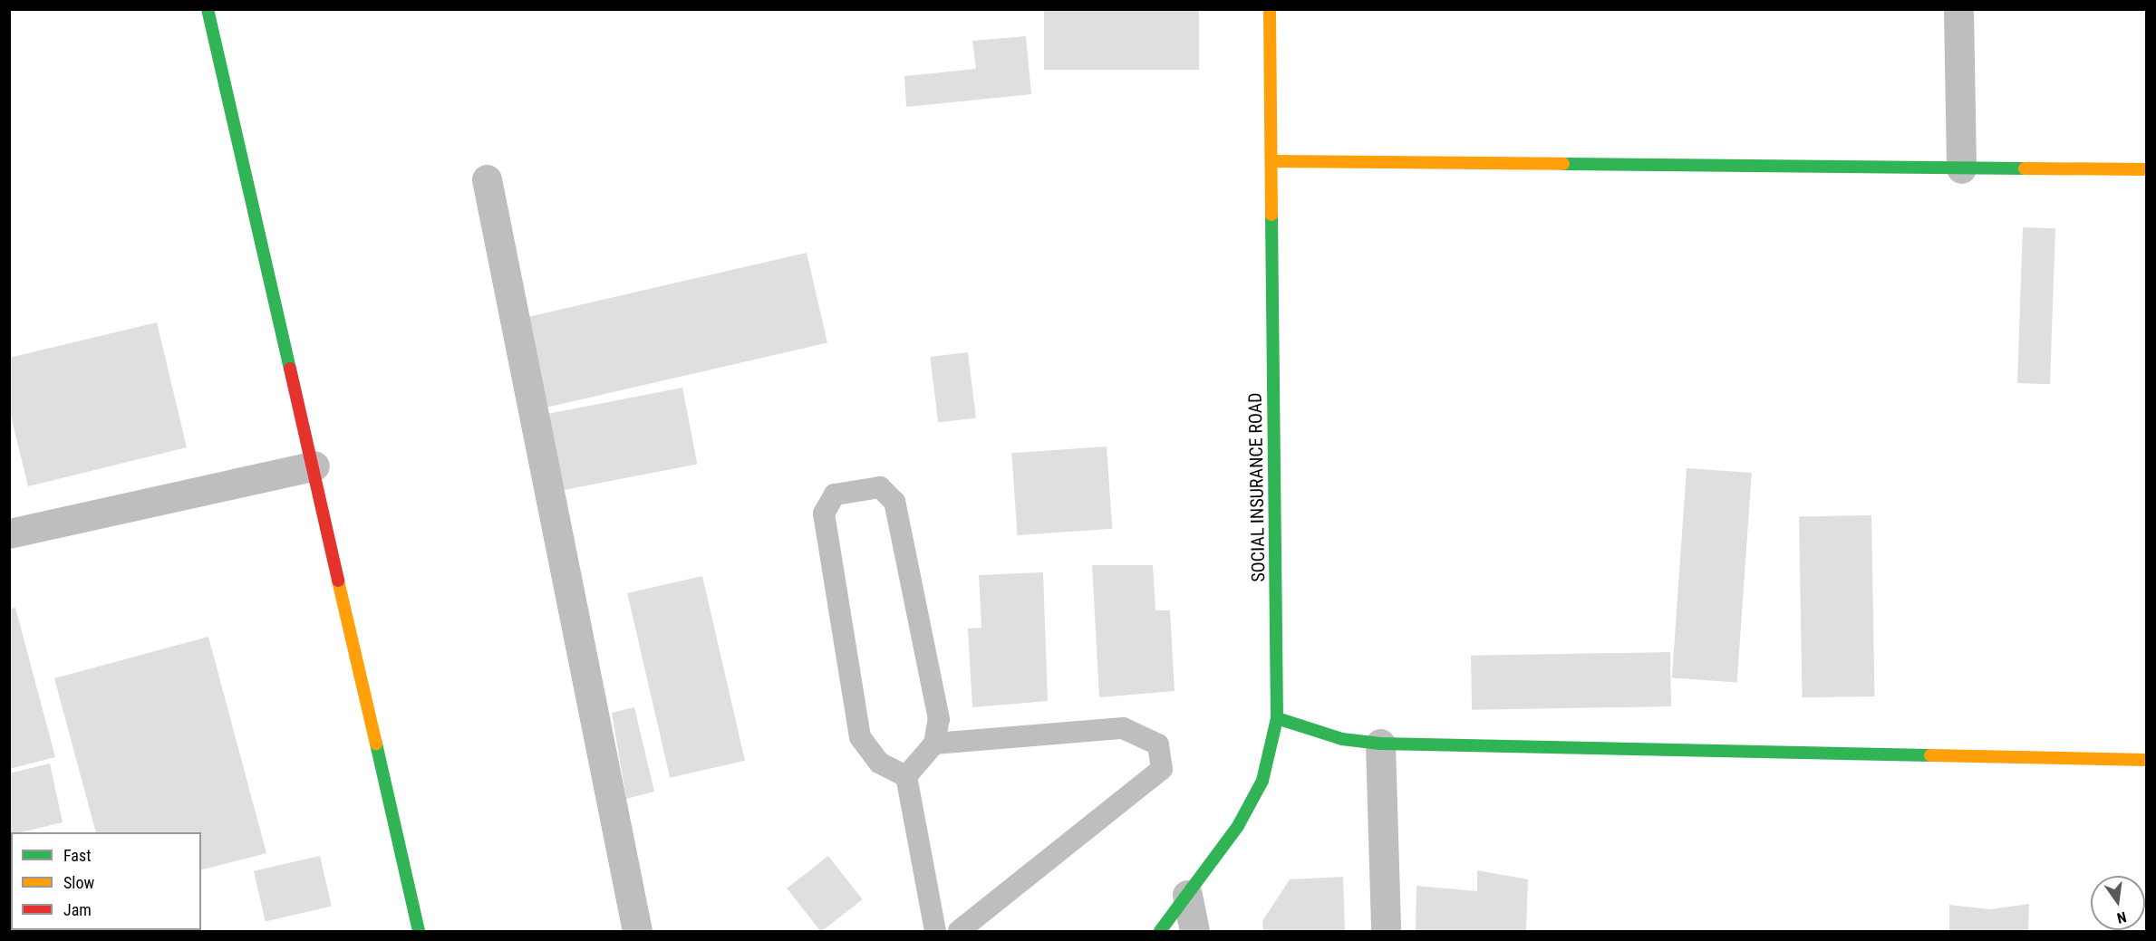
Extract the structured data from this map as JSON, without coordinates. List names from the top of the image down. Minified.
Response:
{"streets":{"street":["SOCIAL INSURANCE ROAD"]},"legend":["Fast","Slow","Jam"],"north":"bottom"}
